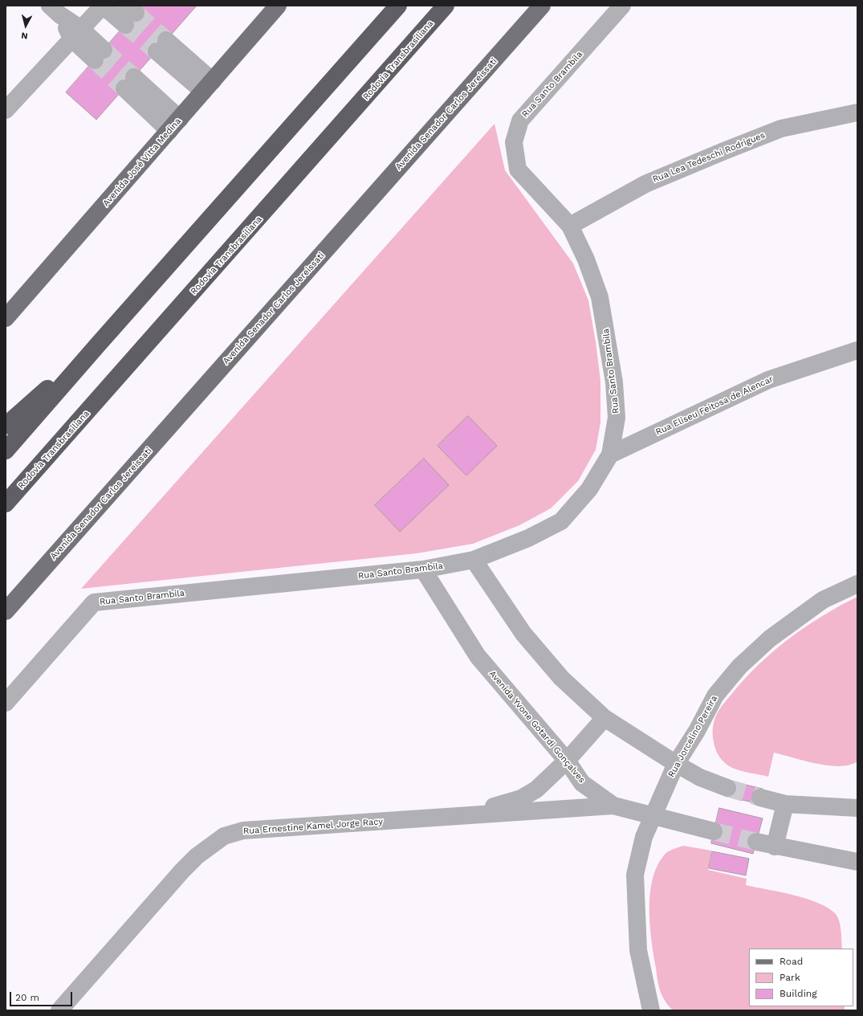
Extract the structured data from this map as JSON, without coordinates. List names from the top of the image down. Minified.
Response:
{"streets":{"highway":["Rodovia Transbrasiliana"],"main road":["Avenida Senador Carlos Jereissati","Avenida José Vitta Medina"],"street":["Rua Santo Brambila","Rua Lea Tedeschi Rodrigues","Rua Eliseu Feitosa de Alencar","Avenida Yvone Gotardi Gonçalves","Rua Jorcelino Pereira","Rua Ernestine Kamel Jorge Racy"]},"crossings":[["Rua Santo Brambila","Rua Lea Tedeschi Rodrigues"],["Rua Santo Brambila","Rua Eliseu Feitosa de Alencar"],["Rua Santo Brambila","Avenida Yvone Gotardi Gonçalves"],["Avenida Yvone Gotardi Gonçalves","Rua Jorcelino Pereira"],["Avenida Yvone Gotardi Gonçalves","Rua Ernestine Kamel Jorge Racy"]],"legend":["Road","Park","Building"],"scale_bar":"20 m","north":"bottom"}
